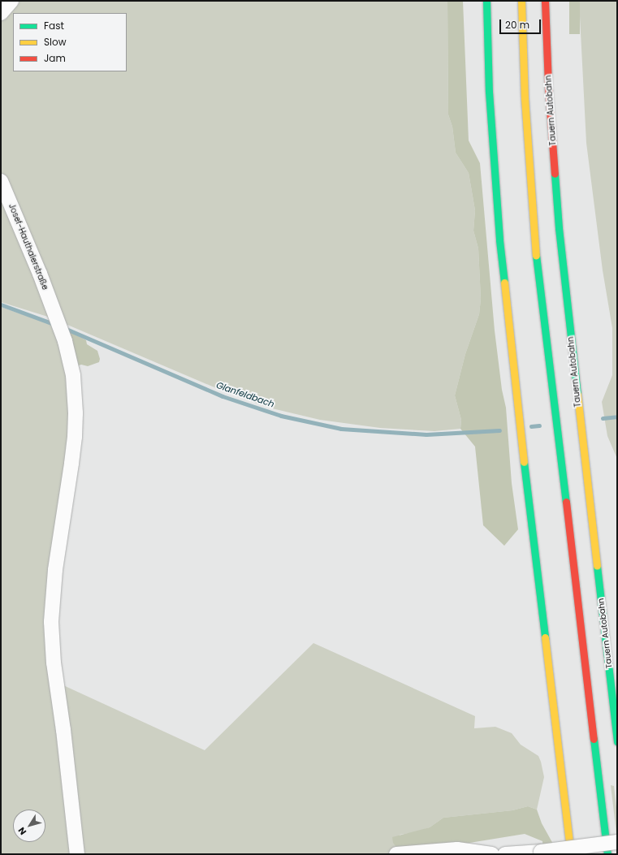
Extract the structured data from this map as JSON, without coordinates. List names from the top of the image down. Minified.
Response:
{"streets":{"highway":["Tauern Autobahn"],"street":["Josef-Hauthalerstraße"]},"water":["Glanfeldbach"],"legend":["Fast","Slow","Jam"],"scale_bar":"20 m","north":"bottom left"}
